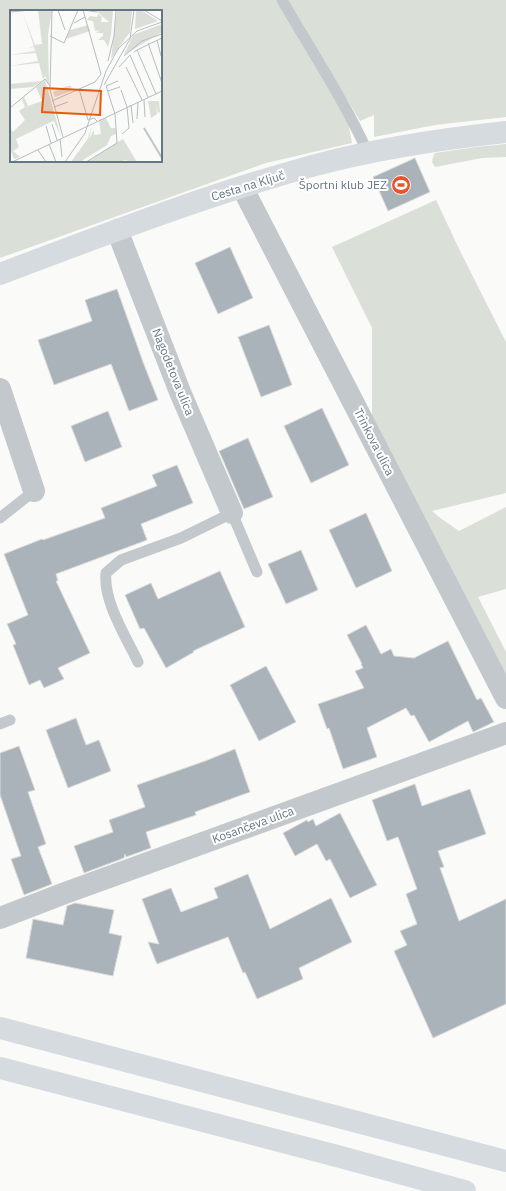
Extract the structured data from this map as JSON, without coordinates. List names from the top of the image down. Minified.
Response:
{"streets":{"main road":["Cesta na Ključ"],"street":["Nagodetova ulica","Trinkova ulica","Kosančeva ulica"]},"crossings":[["Cesta na Ključ","Nagodetova ulica"],["Cesta na Ključ","Trinkova ulica"]],"places":{"sports":["Športni klub JEZ"]}}
